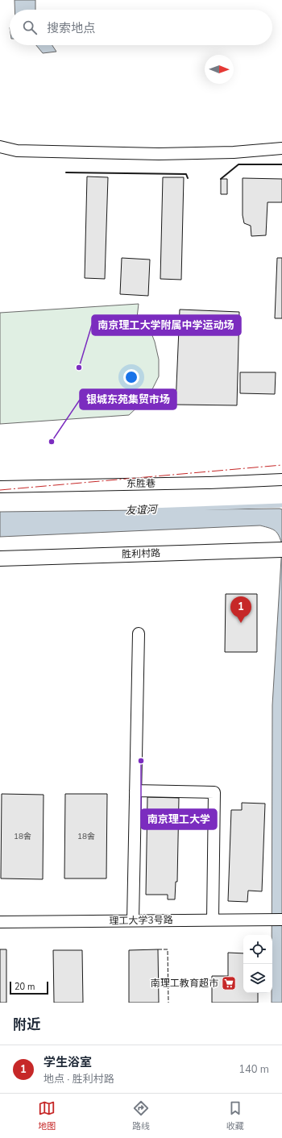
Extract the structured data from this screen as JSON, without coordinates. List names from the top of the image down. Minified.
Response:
{"streets":{"street":["东胜巷","胜利村路","理工大学3号路"]},"water":["友谊河"],"places":{"other":["南京理工大学附属中学运动场","银城东苑集贸市场","南京理工大学"],"supermarket":["南理工教育超市"]},"house_numbers":["18舍","18舍"],"scale_bar":"20 m","north":"right","page":{"search":"搜索地点","pins":"1","scale":"20 m","heading":"附近","list":[{"mark":"1","name":"学生浴室","note":"地点 · 胜利村路","value":"140 m"}],"nav":["地图","路线","收藏"]}}
